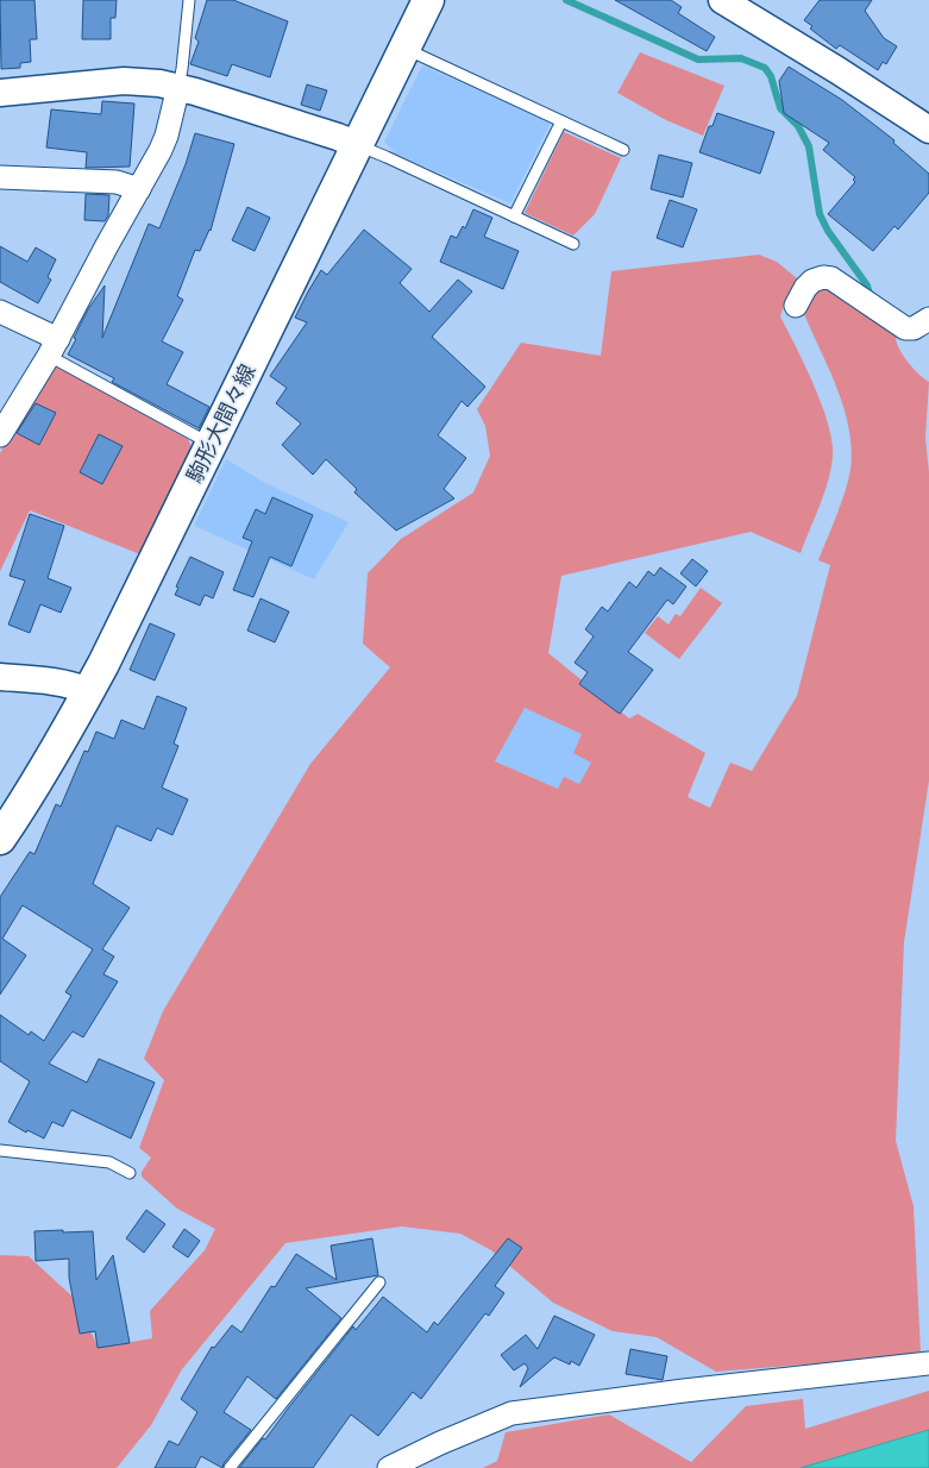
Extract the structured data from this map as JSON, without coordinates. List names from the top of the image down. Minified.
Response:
{"streets":{"main road":["駒形大間々線"]}}
